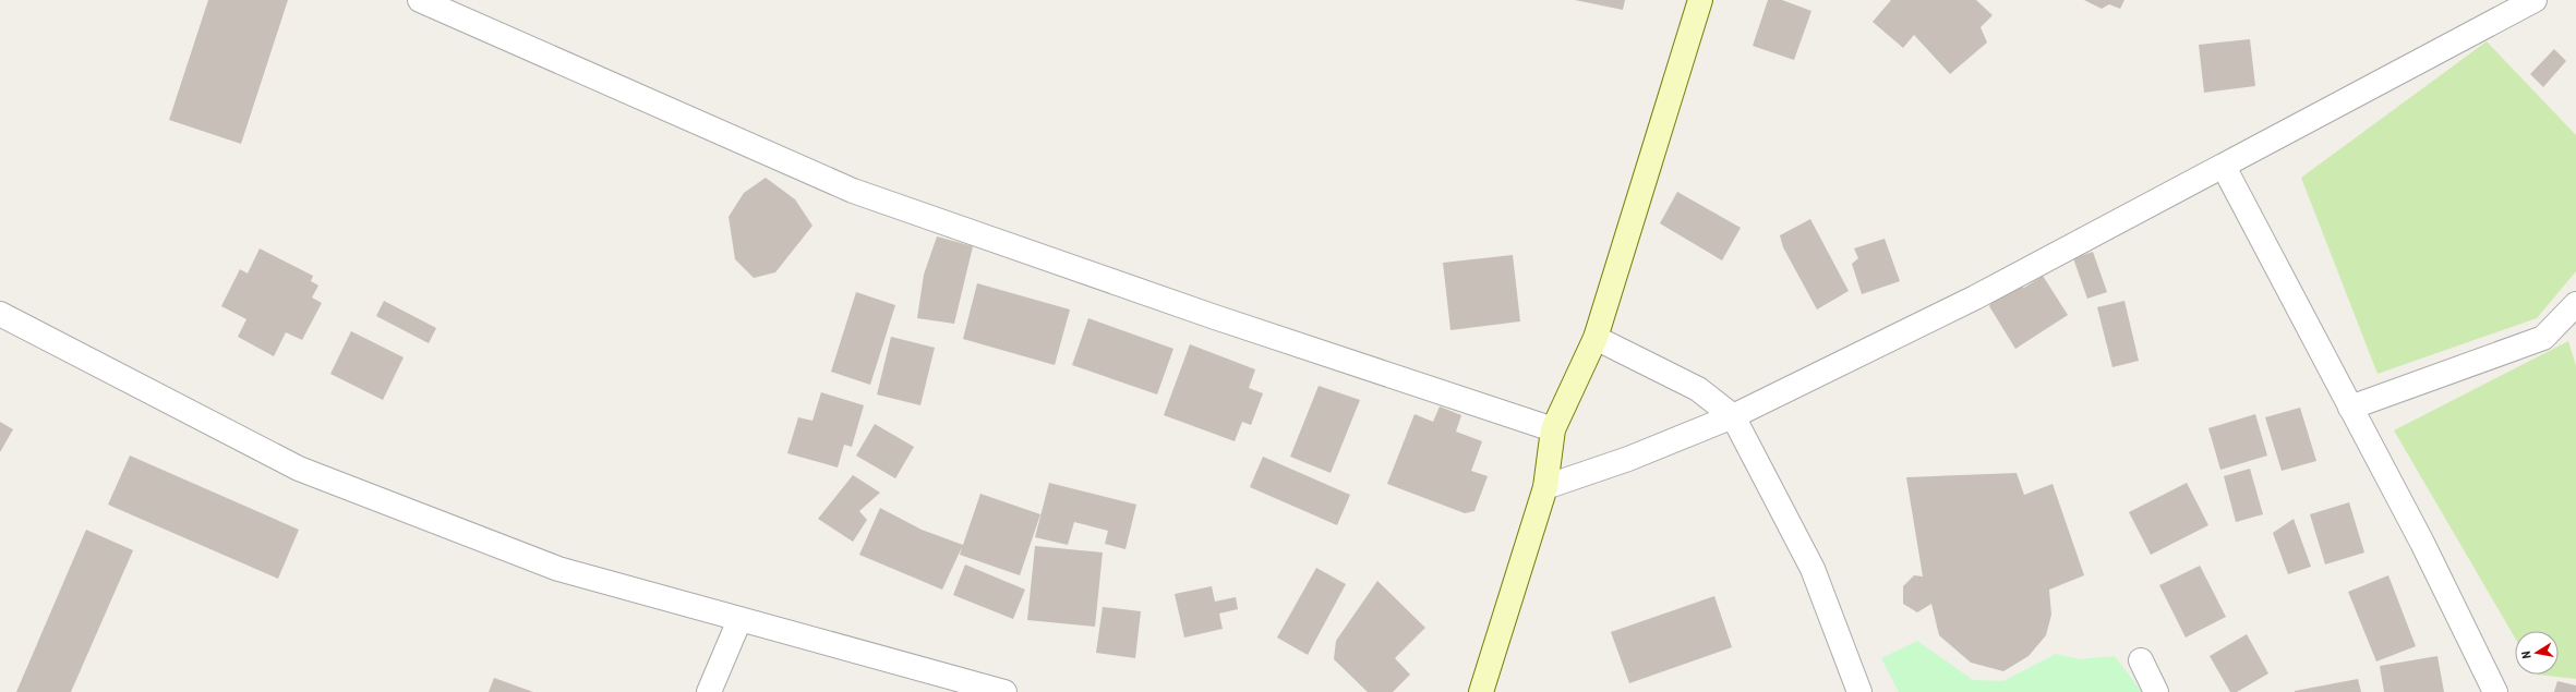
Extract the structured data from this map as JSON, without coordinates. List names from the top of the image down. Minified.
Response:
{"north":"left"}
